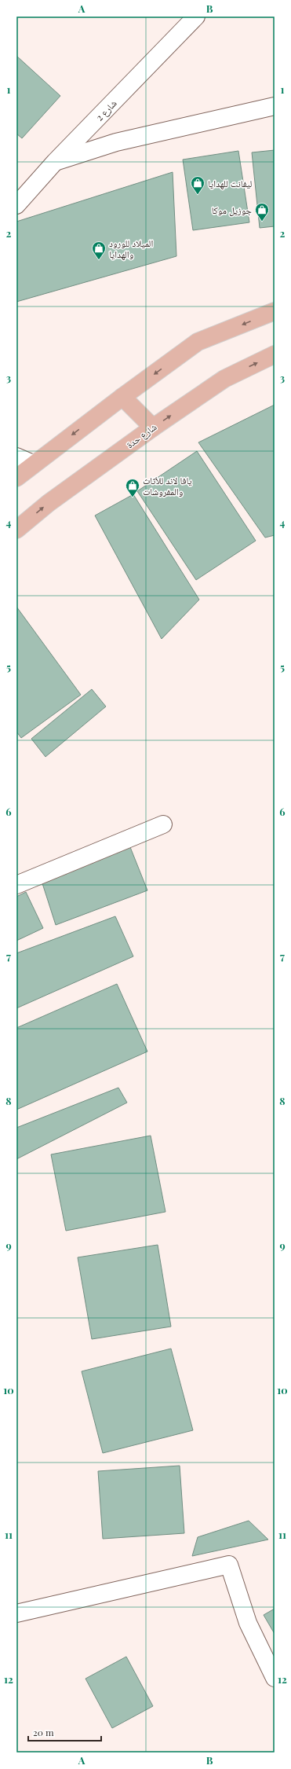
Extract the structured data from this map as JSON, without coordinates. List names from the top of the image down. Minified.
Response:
{"streets":{"main road":["شارع حدة"],"street":["شارع 2"]},"places":{"shop":["ليفانت للهدايا","جوزيل موكا","الميلاد للورود والهدايا","يافا لاند للأثاث والمفروشات"]},"scale_bar":"20 m","grid":{"columns":["A","B"],"rows":["1","2","3","4","5","6","7","8","9","10","11","12"]}}
